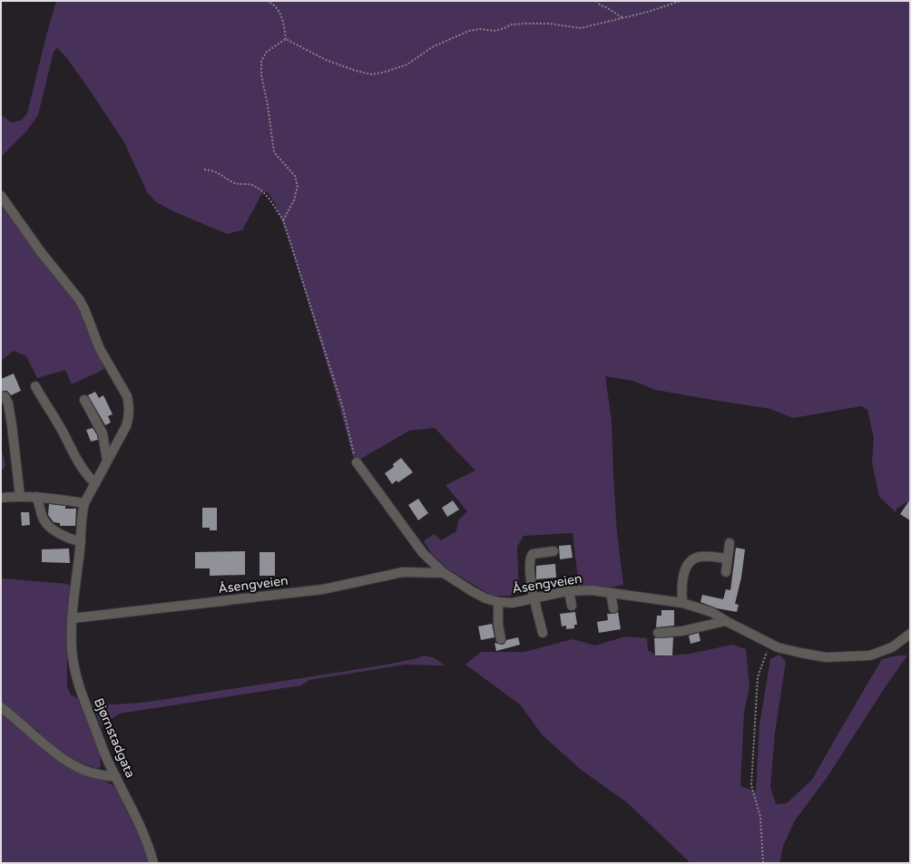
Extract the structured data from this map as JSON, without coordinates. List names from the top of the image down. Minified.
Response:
{"streets":{"street":["Åsengveien","Bjørnstadgata"]},"crossings":[["Åsengveien","Bjørnstadgata"]]}
